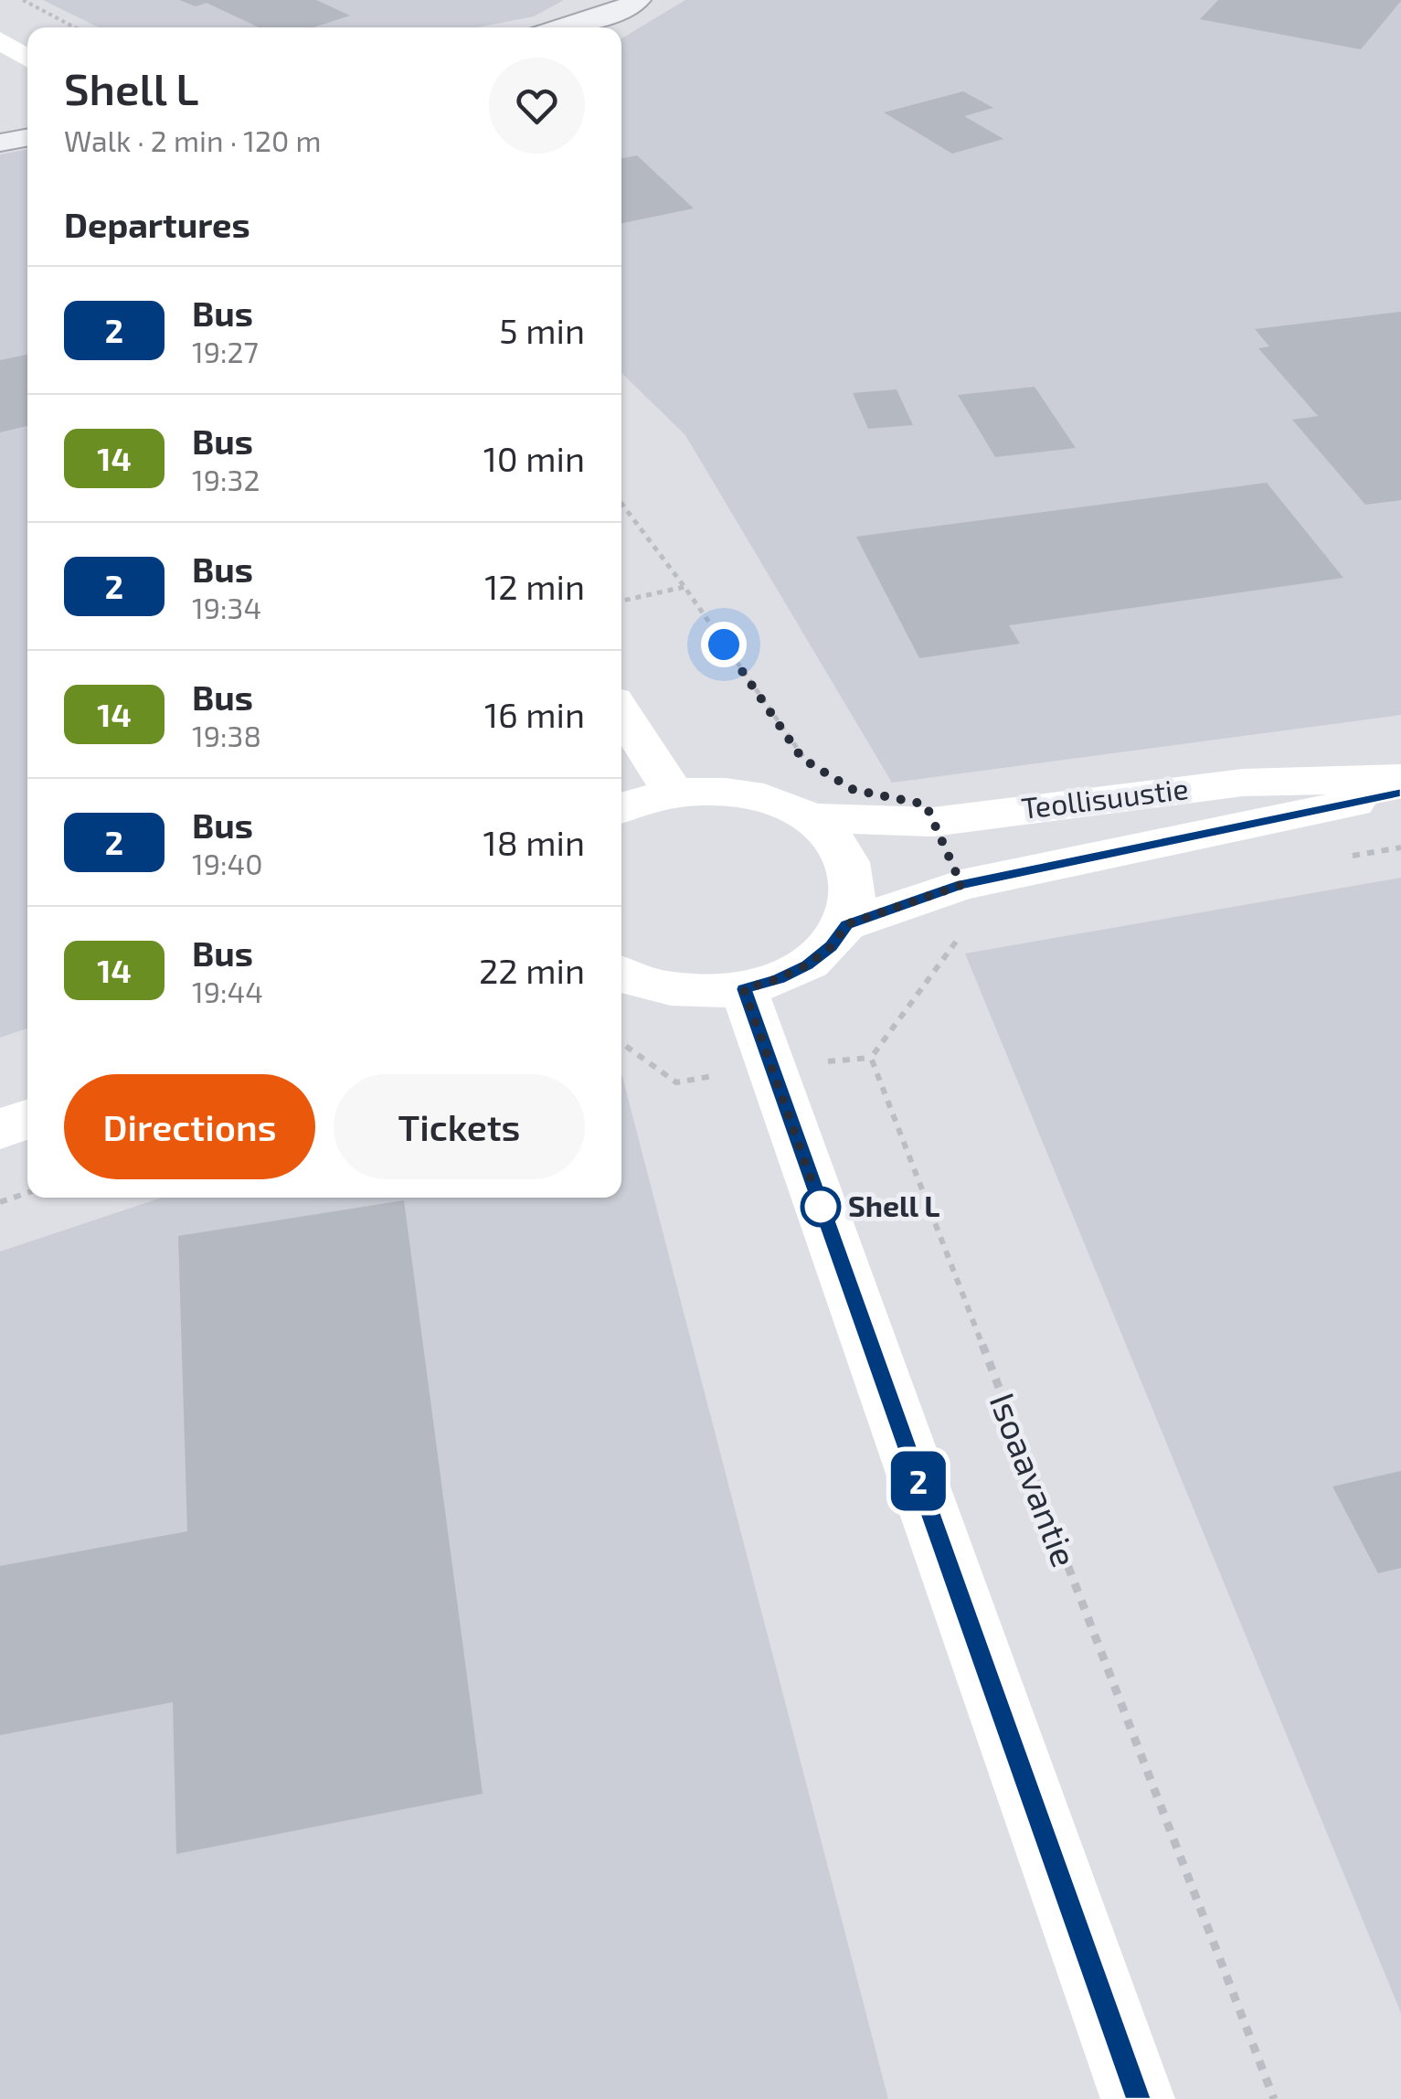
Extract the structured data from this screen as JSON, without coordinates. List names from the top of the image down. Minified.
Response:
{"streets":{"main road":["Teollisuustie"],"path":["Isoaavantie"]},"crossings":[["Teollisuustie","Isoaavantie"]],"places":["Shell L"],"lines":["bus line 2"],"page":{"on_map":"2","heading":[["Shell L","Walk · 2 min · 120 m"],"Departures"],"list":[{"mark":"2","name":"Bus","note":"19:27","value":"5 min"},{"mark":"14","name":"Bus","note":"19:32","value":"10 min"},{"mark":"2","name":"Bus","note":"19:34","value":"12 min"},{"mark":"14","name":"Bus","note":"19:38","value":"16 min"},{"mark":"2","name":"Bus","note":"19:40","value":"18 min"},{"mark":"14","name":"Bus","note":"19:44","value":"22 min"}],"buttons":["Directions","Tickets"]}}
